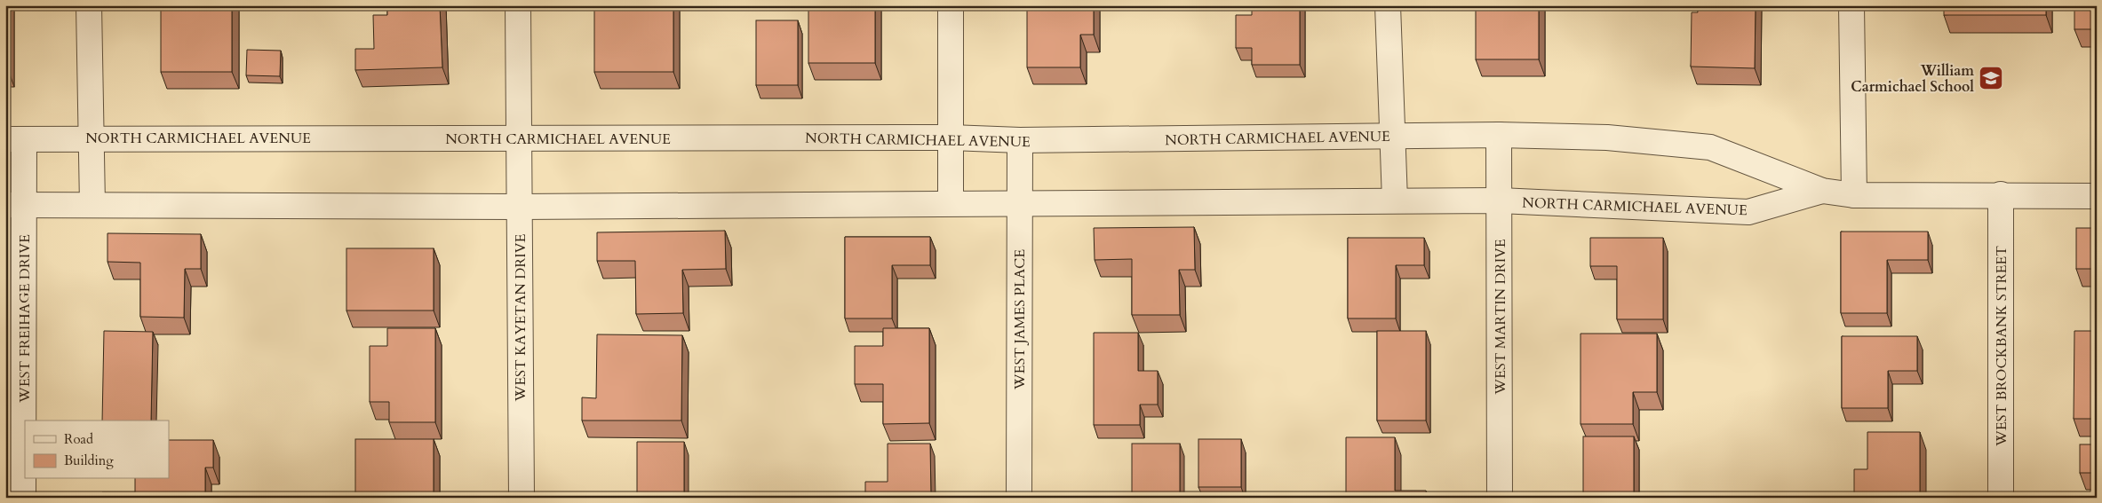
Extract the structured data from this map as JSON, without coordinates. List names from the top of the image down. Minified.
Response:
{"streets":{"street":["NORTH CARMICHAEL AVENUE","WEST MARTIN DRIVE","WEST KAYETAN DRIVE","WEST FREIHAGE DRIVE","WEST JAMES PLACE","WEST BROCKBANK STREET"]},"crossings":[["NORTH CARMICHAEL AVENUE","WEST MARTIN DRIVE"],["NORTH CARMICHAEL AVENUE","WEST KAYETAN DRIVE"],["NORTH CARMICHAEL AVENUE","WEST FREIHAGE DRIVE"],["NORTH CARMICHAEL AVENUE","WEST JAMES PLACE"],["NORTH CARMICHAEL AVENUE","WEST BROCKBANK STREET"]],"places":{"school or university":["William Carmichael School"]},"legend":["Road","Building"]}
